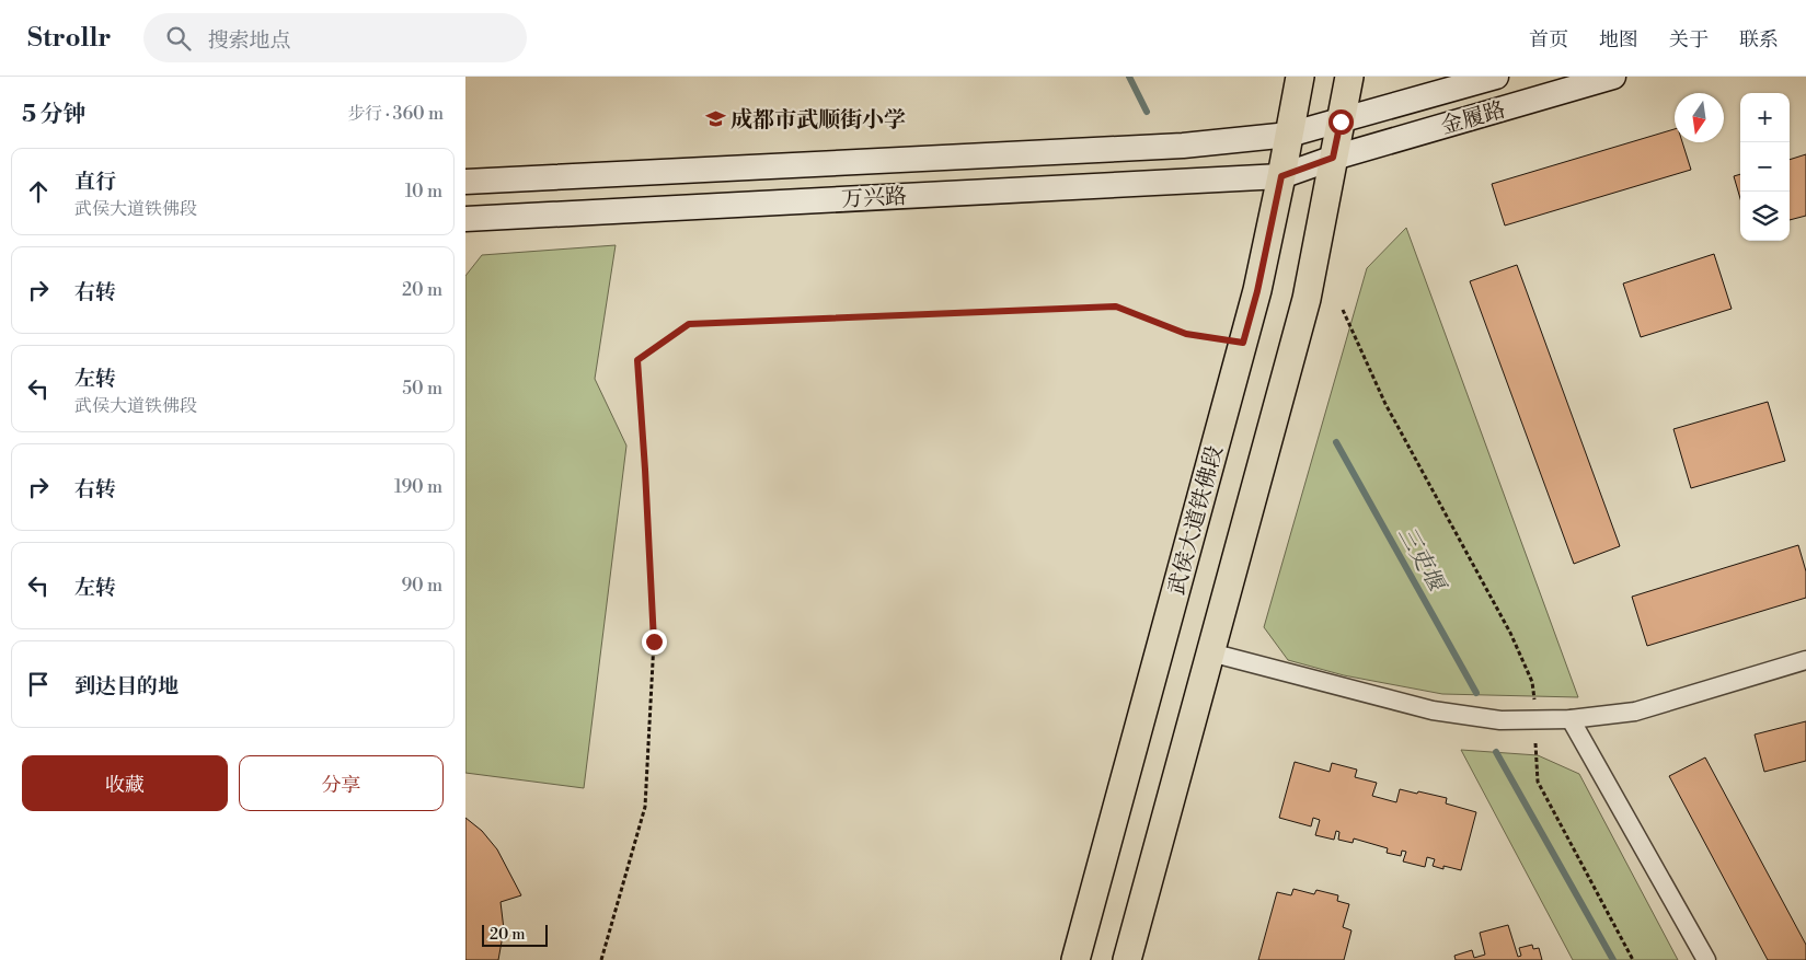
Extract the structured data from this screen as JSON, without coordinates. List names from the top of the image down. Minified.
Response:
{"streets":{"main road":["金履路","万兴路","武侯大道铁佛段"]},"crossings":[["金履路","万兴路"],["金履路","武侯大道铁佛段"],["万兴路","武侯大道铁佛段"]],"water":["三吏堰"],"places":{"school or university":["成都市武顺街小学"]},"scale_bar":"20 m","north":"bottom","page":{"header":"Strollr","search":"搜索地点","nav":["首页","地图","关于","联系"],"heading":["5 分钟","步行 · 360 m"],"map_buttons":["+","−"],"list":[["直行","武侯大道铁佛段","10 m"],["右转","20 m"],["左转","武侯大道铁佛段","50 m"],["右转","190 m"],["左转","90 m"],"到达目的地"],"buttons":["收藏","分享"],"scale":"20 m"}}
